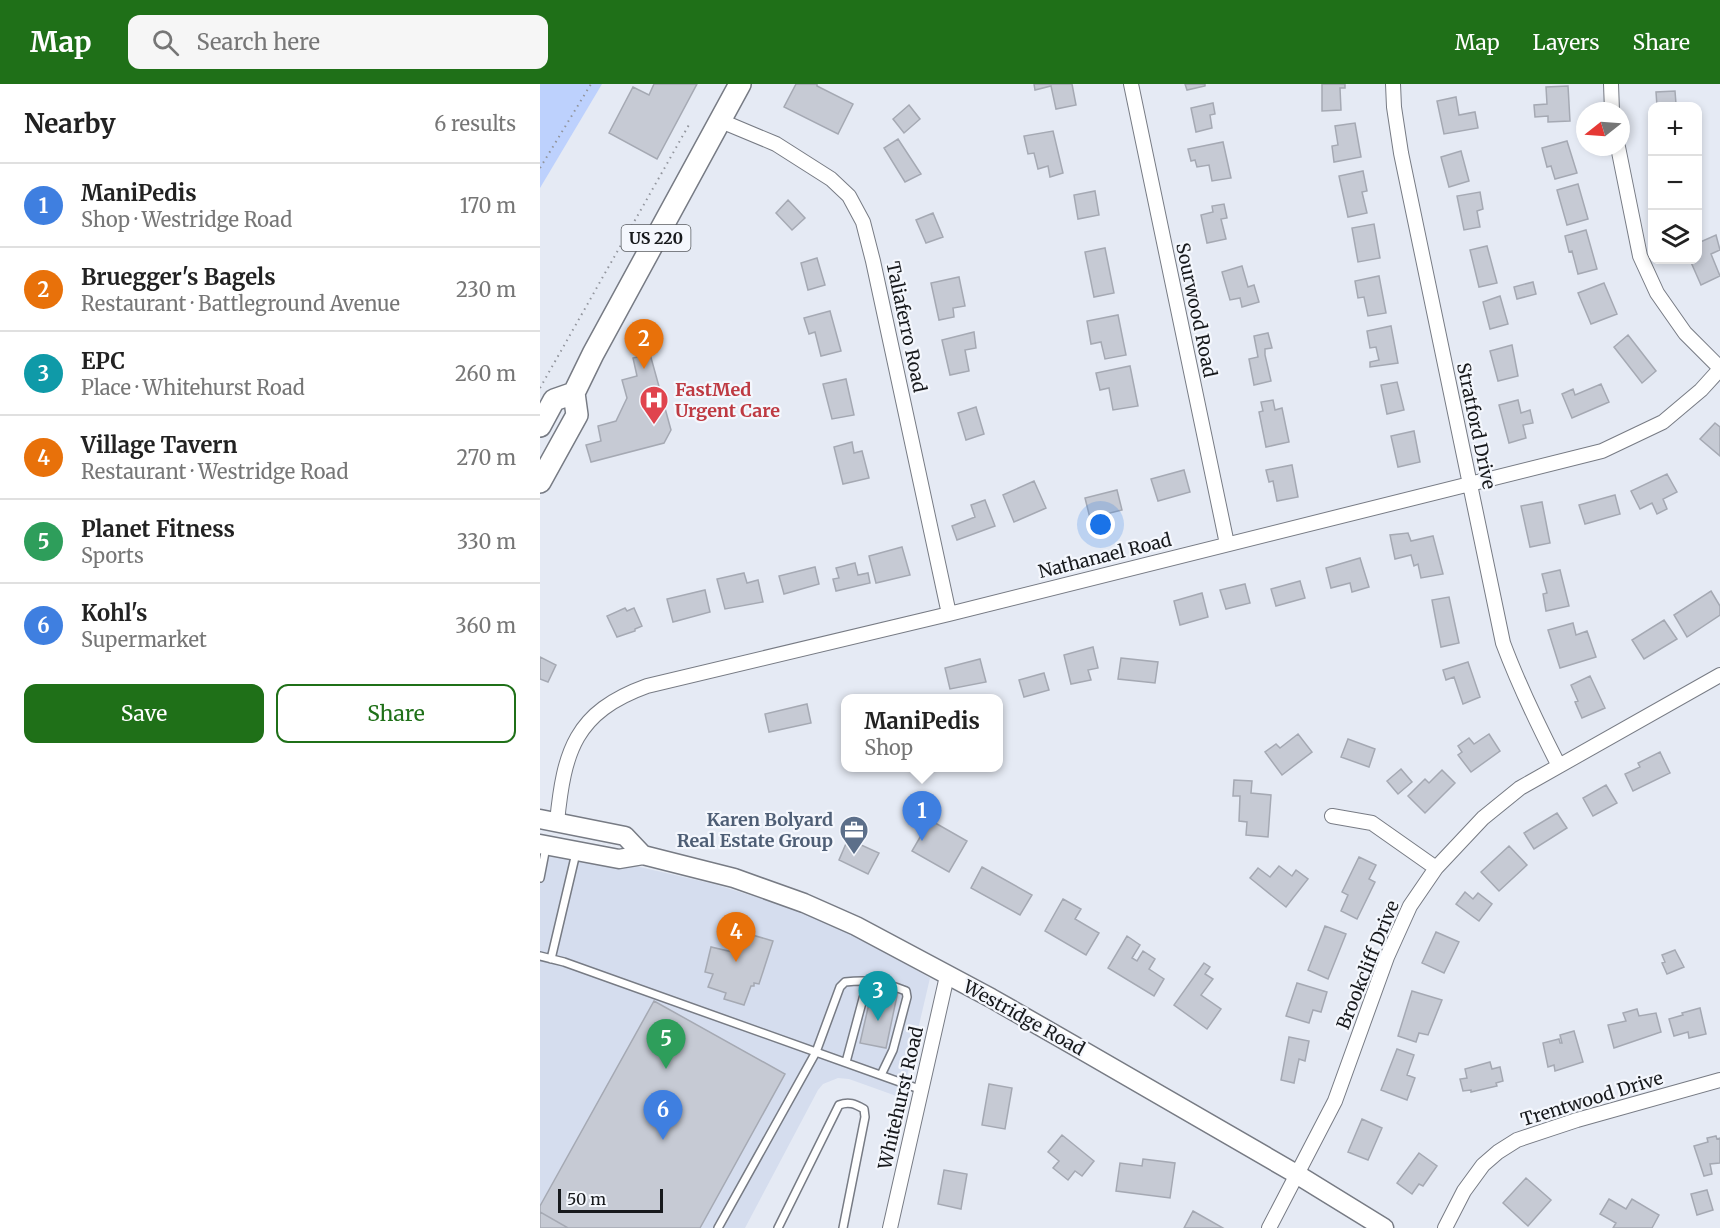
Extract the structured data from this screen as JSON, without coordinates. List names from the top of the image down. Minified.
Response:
{"streets":{"main road":["US 220","Westridge Road"],"street":["Sourwood Road","Taliaferro Road","Stratford Drive","Nathanael Road","Brookcliff Drive","Whitehurst Road","Trentwood Drive"]},"crossings":[["US 220","Taliaferro Road"],["Sourwood Road","Nathanael Road"],["Taliaferro Road","Nathanael Road"],["Stratford Drive","Nathanael Road"],["Stratford Drive","Brookcliff Drive"],["Nathanael Road","Westridge Road"],["Brookcliff Drive","Westridge Road"],["Westridge Road","Whitehurst Road"]],"places":{"hospital":["FastMed Urgent Care"],"office":["Karen Bolyard Real Estate Group"]},"scale_bar":"50 m","north":"left","page":{"header":"Map","search":"Search here","nav":["Map","Layers","Share"],"heading":["Nearby","6 results"],"map_buttons":["+","−"],"list":[{"mark":"1","name":"ManiPedis","note":"Shop · Westridge Road","value":"170 m"},{"mark":"2","name":"Bruegger's Bagels","note":"Restaurant · Battleground Avenue","value":"230 m"},{"mark":"3","name":"EPC","note":"Place · Whitehurst Road","value":"260 m"},{"mark":"4","name":"Village Tavern","note":"Restaurant · Westridge Road","value":"270 m"},{"mark":"5","name":"Planet Fitness","note":"Sports","value":"330 m"},{"mark":"6","name":"Kohl's","note":"Supermarket","value":"360 m"}],"pins":["2","1","4","3","5","6"],"buttons":["Save","Share"],"popup":["ManiPedis","Shop"],"scale":"50 m"}}
